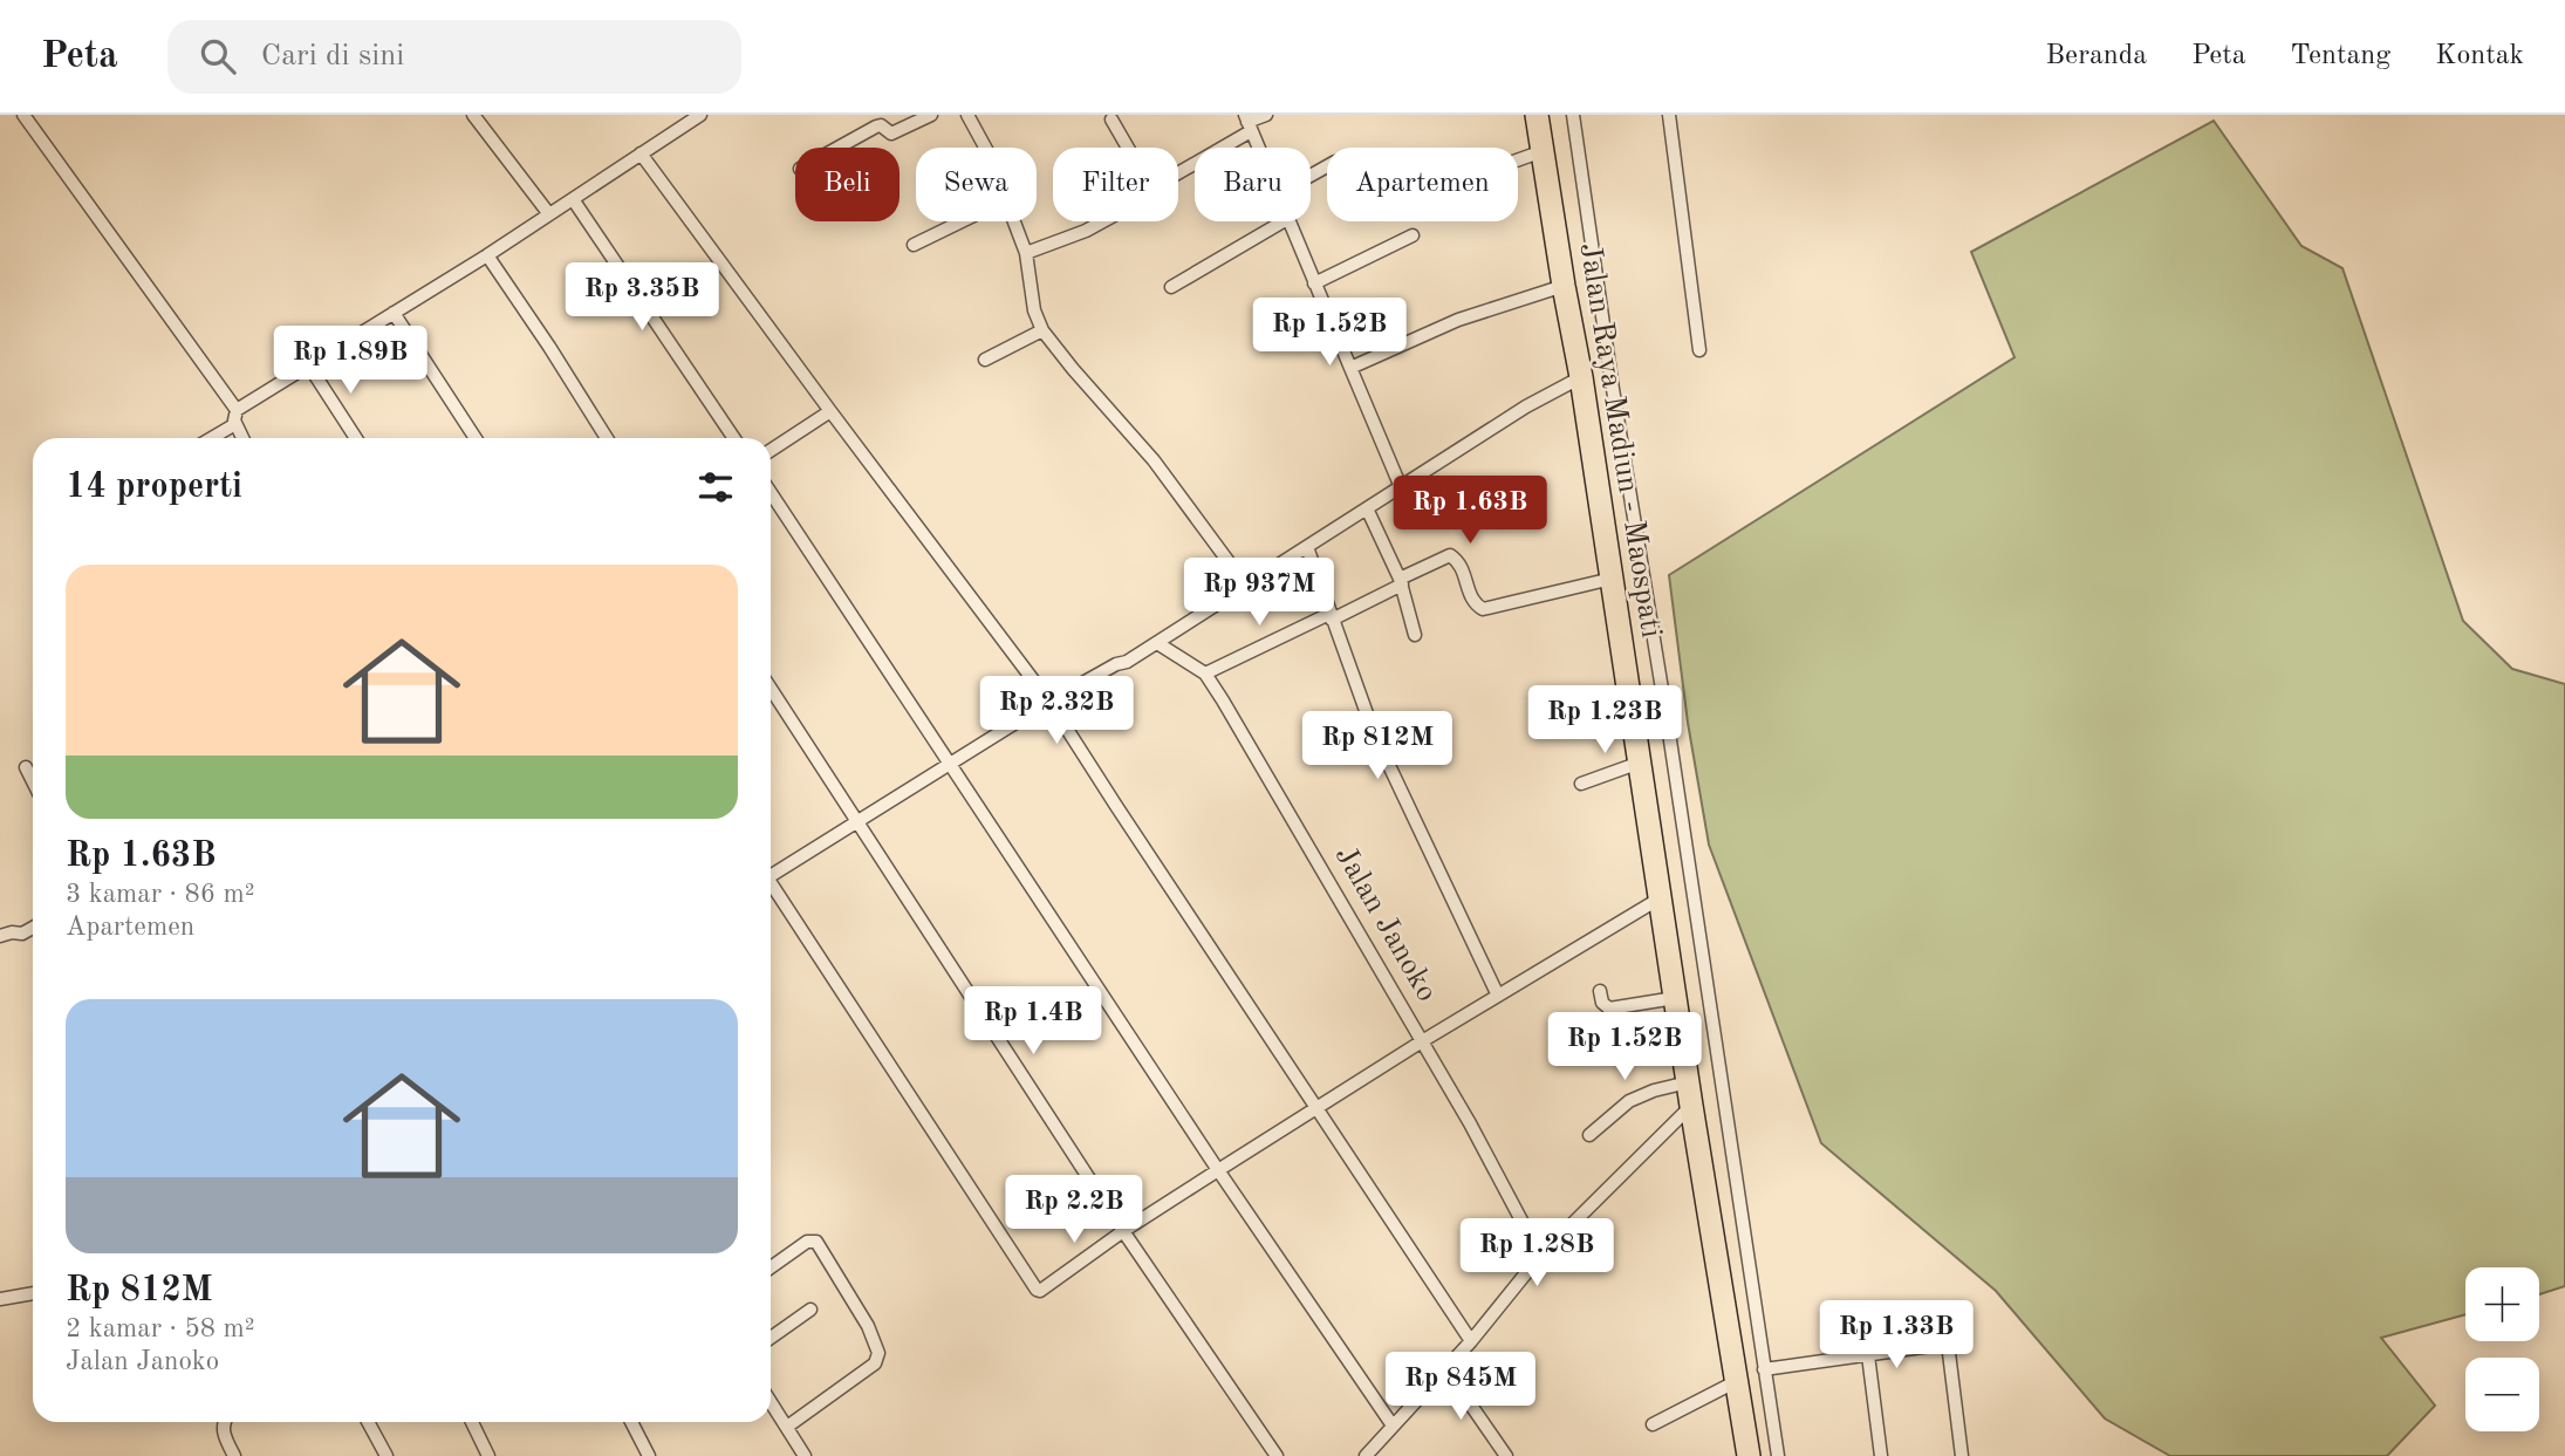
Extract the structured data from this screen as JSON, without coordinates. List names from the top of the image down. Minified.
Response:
{"streets":{"highway":["Jalan Raya Madiun - Maospati"],"street":["Jalan Janoko"]},"page":{"header":"Peta","search":"Cari di sini","nav":["Beranda","Peta","Tentang","Kontak"],"chip":["Beli","Sewa","Filter","Baru","Apartemen"],"price":["Rp 3.35B","Rp 1.52B","Rp 1.89B","Rp 1.63B","Rp 937M","Rp 2.32B","Rp 1.23B","Rp 812M","Rp 1.4B","Rp 1.52B","Rp 2.2B","Rp 1.28B","Rp 1.33B","Rp 845M"],"heading":"14 properti","list":[{"name":"Rp 1.63B","note":"3 kamar · 86 m² · Apartemen"},{"name":"Rp 812M","note":"2 kamar · 58 m² · Jalan Janoko"}],"map_buttons":["+","−"]}}
